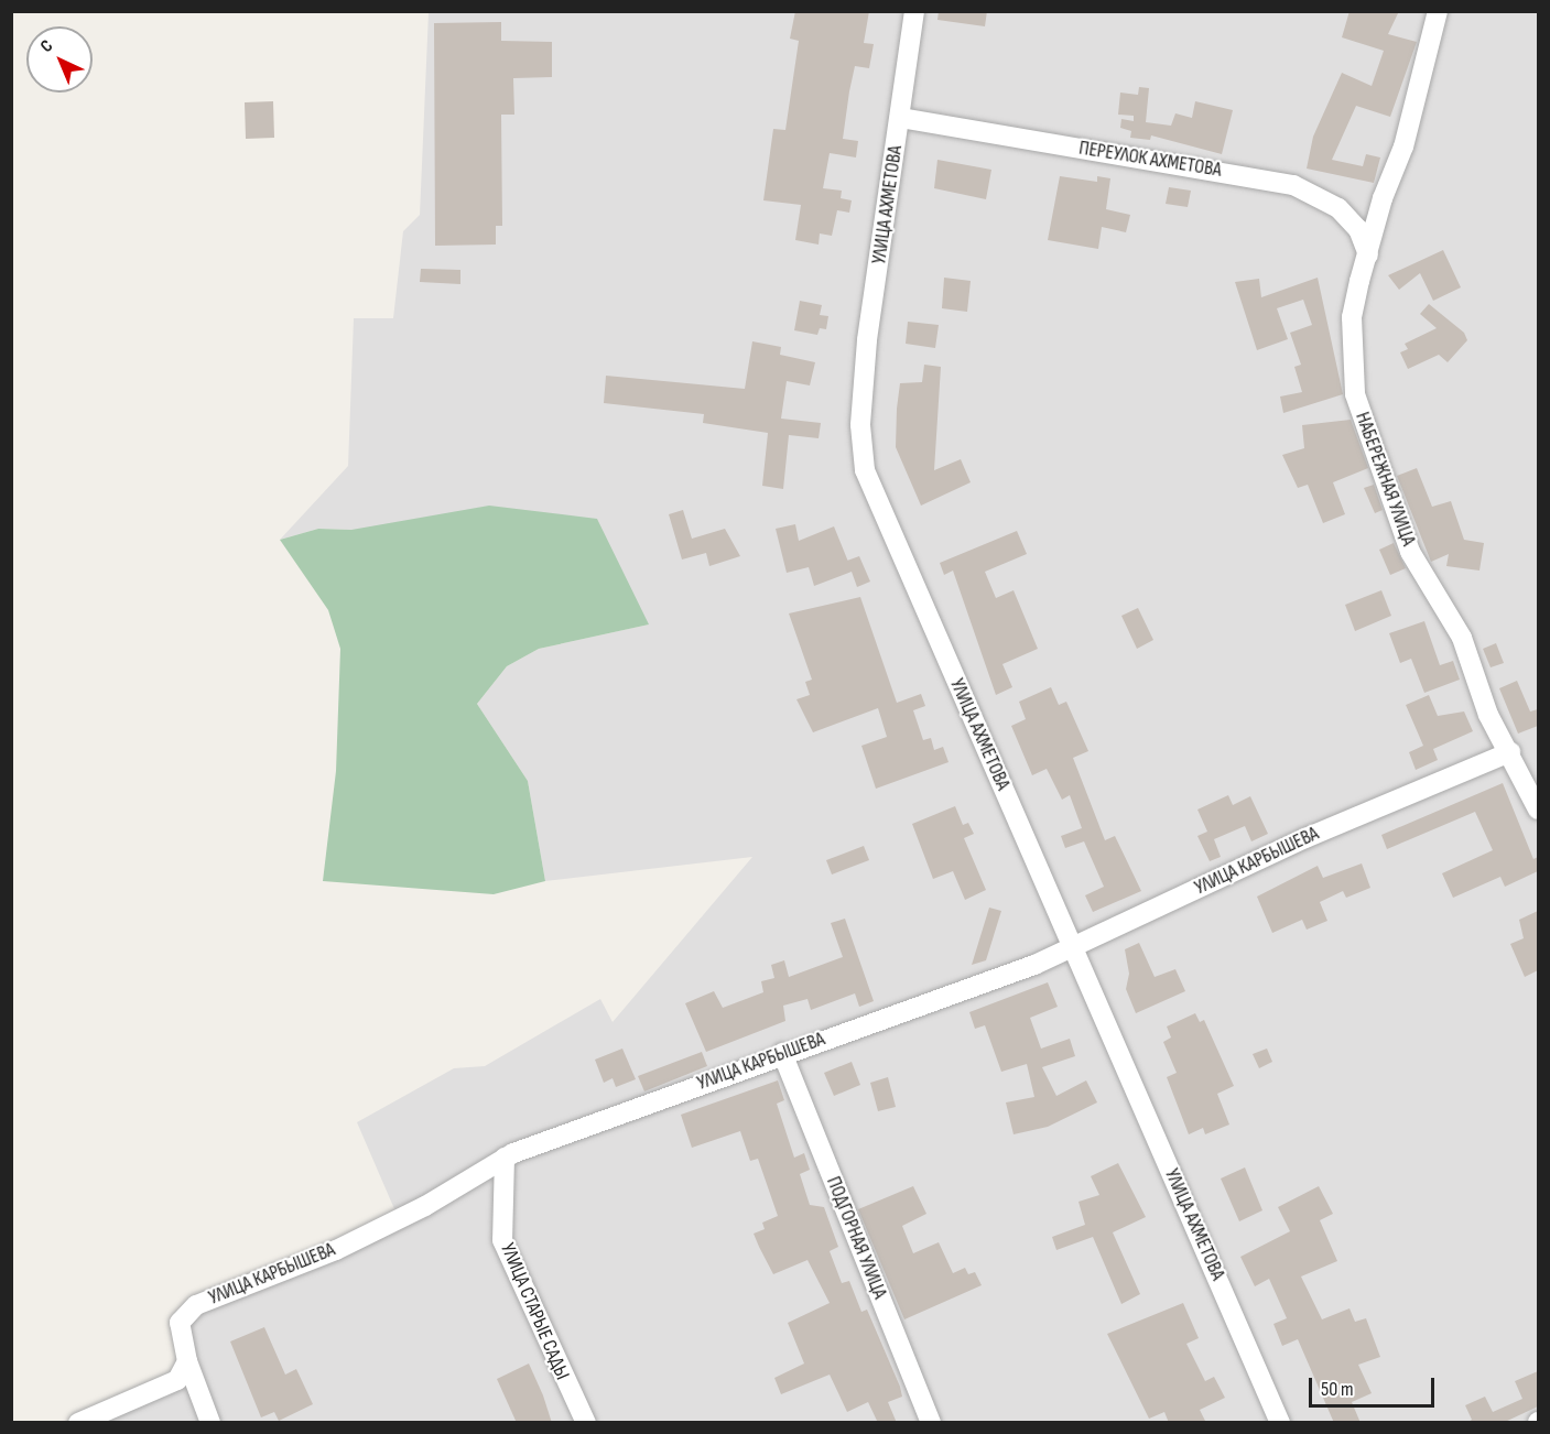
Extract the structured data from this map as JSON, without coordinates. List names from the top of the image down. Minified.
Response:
{"streets":{"street":["ПЕРЕУЛОК АХМЕТОВА","УЛИЦА АХМЕТОВА","НАБЕРЕЖНАЯ УЛИЦА","УЛИЦА КАРБЫШЕВА","ПОДГОРНАЯ УЛИЦА","УЛИЦА СТАРЫЕ САДЫ"]},"crossings":[["ПЕРЕУЛОК АХМЕТОВА","УЛИЦА АХМЕТОВА"],["ПЕРЕУЛОК АХМЕТОВА","НАБЕРЕЖНАЯ УЛИЦА"],["УЛИЦА АХМЕТОВА","УЛИЦА КАРБЫШЕВА"],["НАБЕРЕЖНАЯ УЛИЦА","УЛИЦА КАРБЫШЕВА"],["УЛИЦА КАРБЫШЕВА","ПОДГОРНАЯ УЛИЦА"],["УЛИЦА КАРБЫШЕВА","УЛИЦА СТАРЫЕ САДЫ"]],"scale_bar":"50 m","north":"top left"}
